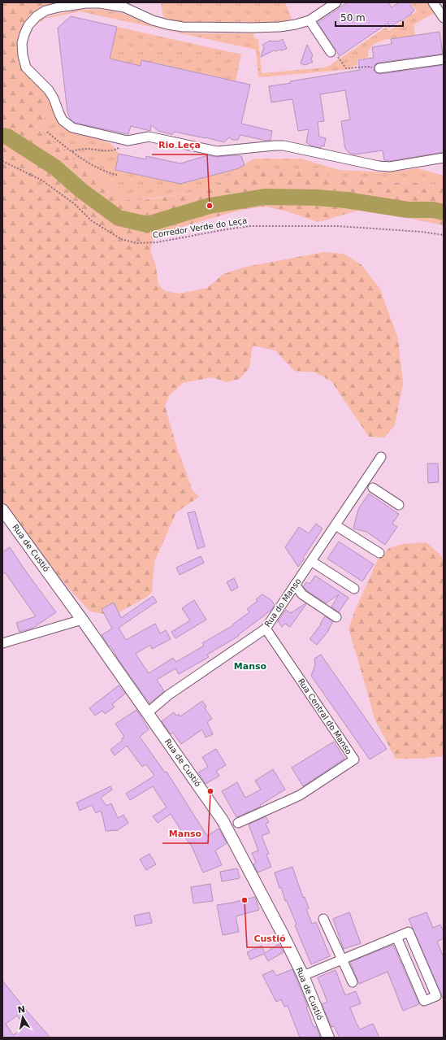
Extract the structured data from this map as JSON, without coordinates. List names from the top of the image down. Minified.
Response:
{"streets":{"main road":["Rua de Custió"],"street":["Rua do Manso","Rua Central do Manso"],"path":["Corredor Verde do Leça"]},"crossings":[["Rua de Custió","Rua do Manso"],["Rua do Manso","Rua Central do Manso"]],"districts":["Manso"],"places":["Rio Leça","Manso","Custió"],"scale_bar":"50 m","north":"top"}
